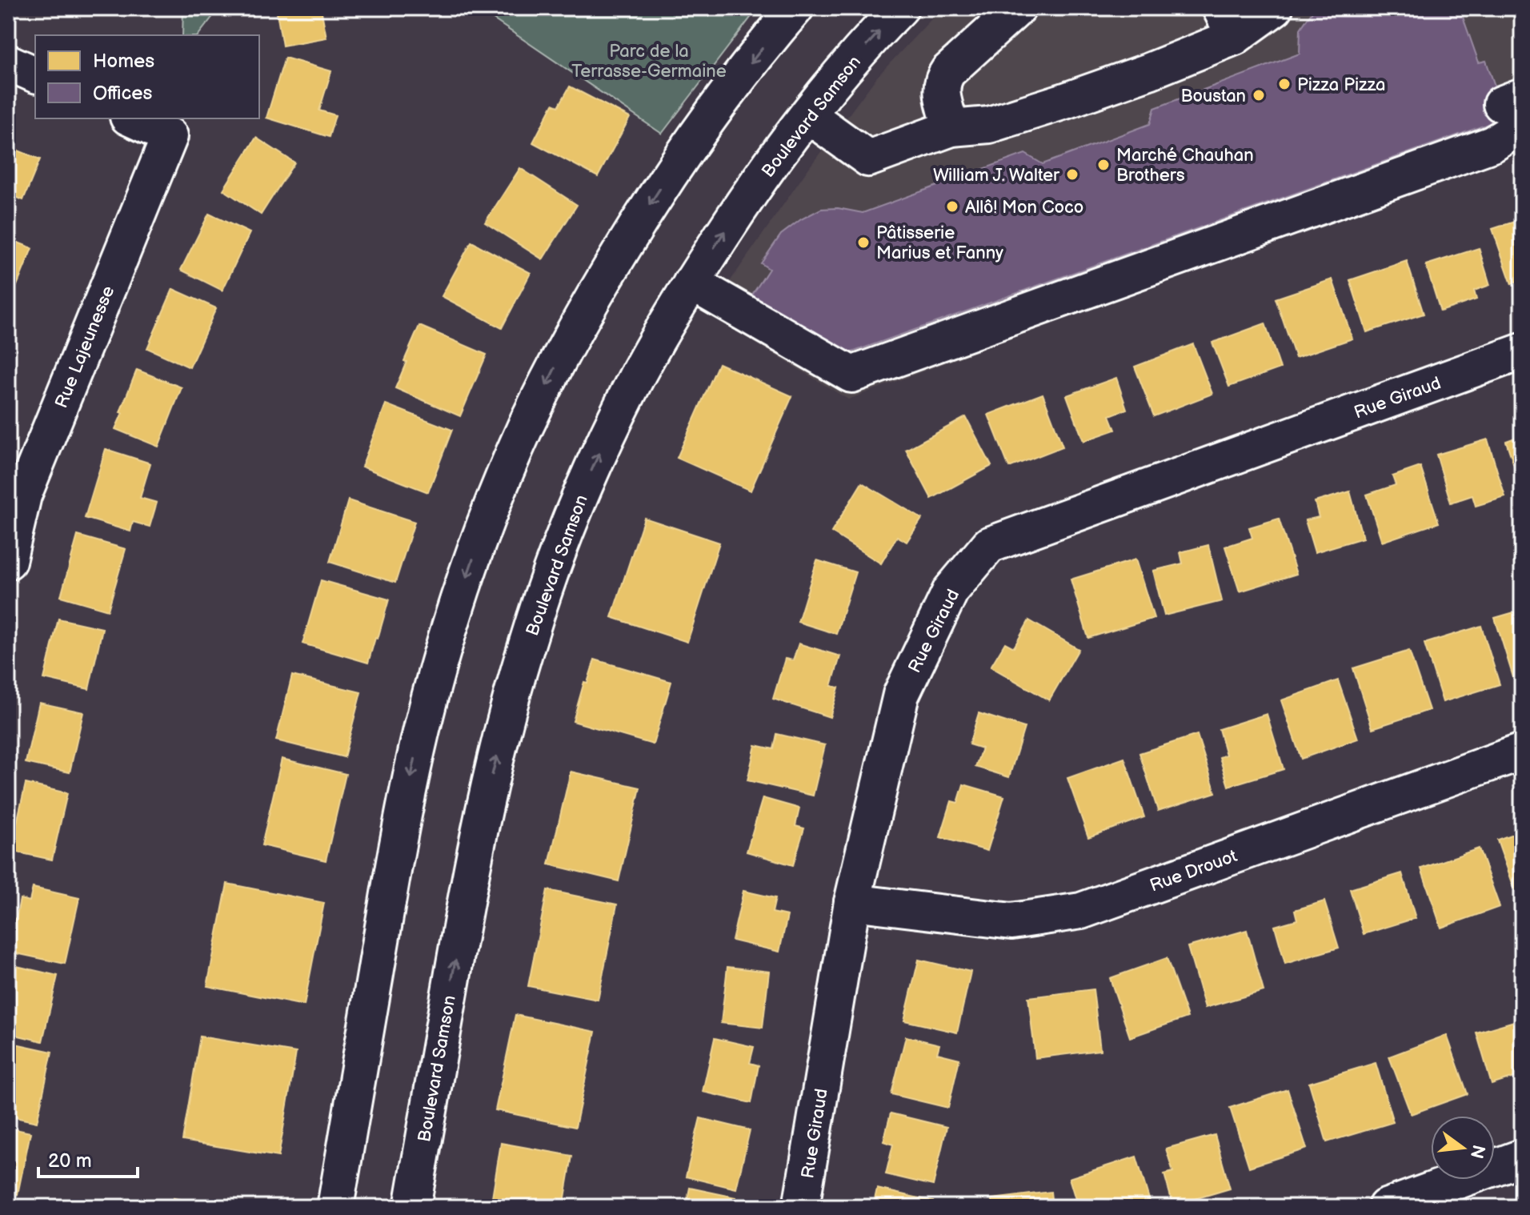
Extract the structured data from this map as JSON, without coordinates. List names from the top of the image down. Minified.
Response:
{"streets":{"street":["Boulevard Samson","Rue Lajeunesse","Rue Giraud","Rue Drouot"]},"crossings":[["Rue Giraud","Rue Drouot"]],"parks":["Parc de la Terrasse-Germaine"],"places":["Pizza Pizza","Boustan","Marché Chauhan Brothers","William J. Walter","Allô! Mon Coco","Pâtisserie Marius et Fanny"],"legend":["Homes","Offices"],"scale_bar":"20 m","north":"right"}
